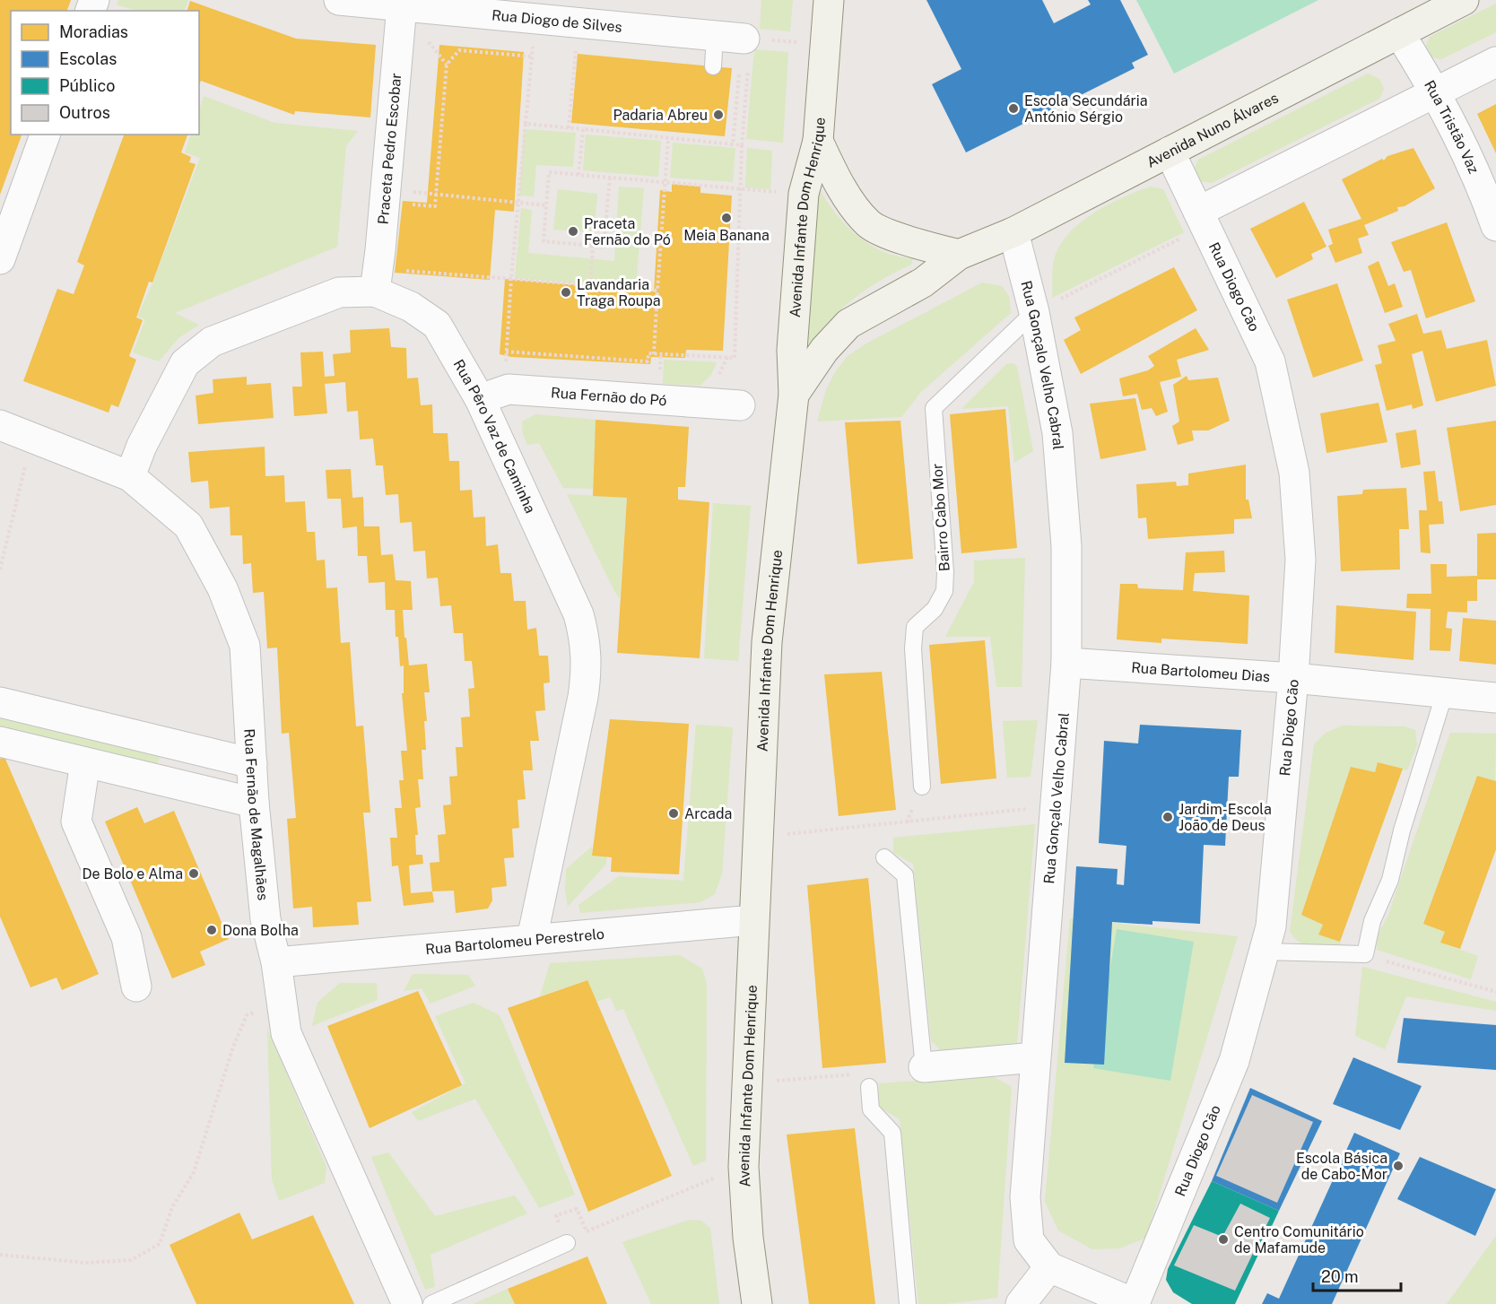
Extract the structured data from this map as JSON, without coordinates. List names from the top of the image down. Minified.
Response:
{"streets":{"main road":["Avenida Nuno Álvares","Avenida Infante Dom Henrique"],"street":["Rua Diogo de Silves","Rua Tristão Vaz","Praceta Pedro Escobar","Rua Diogo Cão","Rua Gonçalo Velho Cabral","Rua Fernão do Pó","Rua Pêro Vaz de Caminha","Rua Bartolomeu Dias","Rua Fernão de Magalhães","Rua Bartolomeu Perestrelo"],"lane":["Bairro Cabo Mor"]},"crossings":[["Rua Diogo de Silves","Praceta Pedro Escobar"],["Rua Tristão Vaz","Avenida Nuno Álvares"],["Avenida Nuno Álvares","Avenida Infante Dom Henrique"],["Avenida Nuno Álvares","Rua Diogo Cão"],["Avenida Nuno Álvares","Rua Gonçalo Velho Cabral"],["Praceta Pedro Escobar","Rua Pêro Vaz de Caminha"],["Avenida Infante Dom Henrique","Rua Bartolomeu Perestrelo"],["Rua Diogo Cão","Rua Gonçalo Velho Cabral"],["Rua Diogo Cão","Rua Bartolomeu Dias"],["Rua Gonçalo Velho Cabral","Bairro Cabo Mor"],["Rua Gonçalo Velho Cabral","Rua Bartolomeu Dias"],["Rua Fernão do Pó","Rua Pêro Vaz de Caminha"],["Rua Pêro Vaz de Caminha","Rua Fernão de Magalhães"],["Rua Pêro Vaz de Caminha","Rua Bartolomeu Perestrelo"],["Rua Fernão de Magalhães","Rua Bartolomeu Perestrelo"]],"places":["Escola Secundária António Sérgio","Padaria Abreu","Meia Banana","Praceta Fernão do Pó","Lavandaria Traga Roupa","Arcada","Jardim-Escola João de Deus","De Bolo e Alma","Dona Bolha","Escola Básica de Cabo-Mor","Centro Comunitário de Mafamude"],"legend":["Moradias","Escolas","Público","Outros"],"scale_bar":"20 m"}
